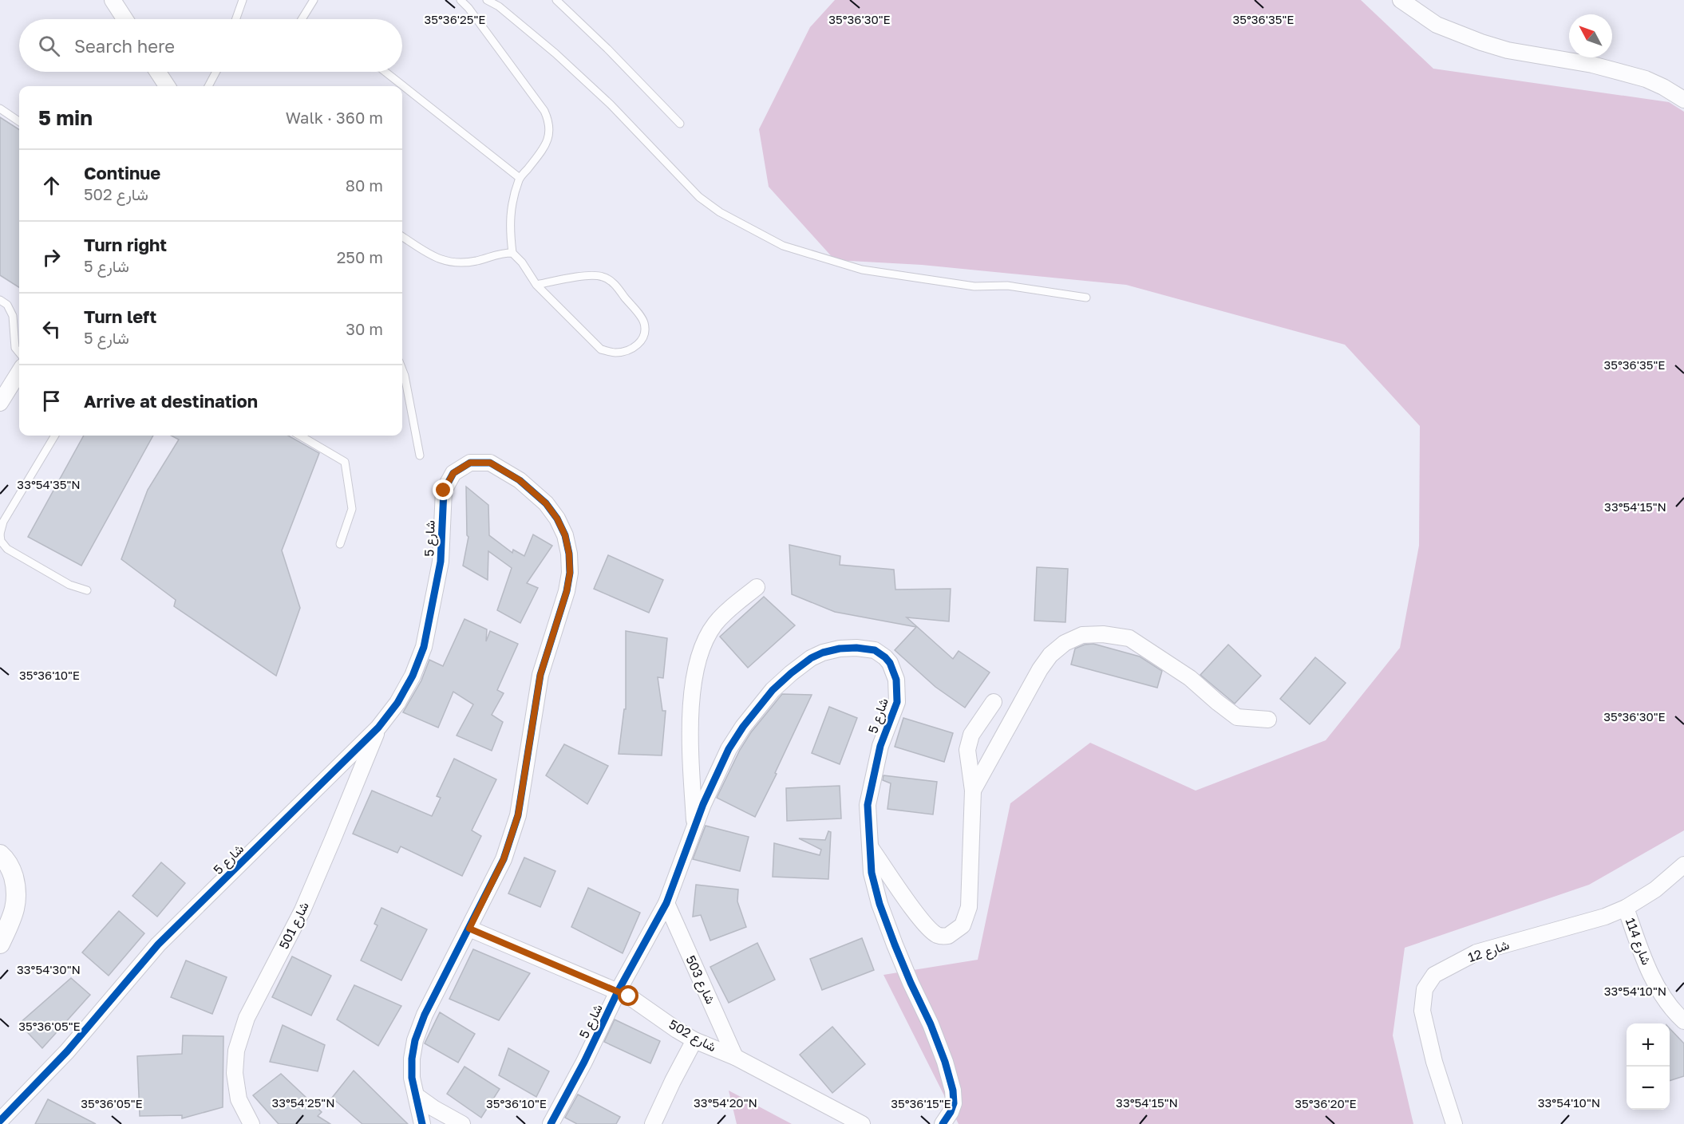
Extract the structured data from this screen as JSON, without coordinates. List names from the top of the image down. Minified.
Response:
{"streets":{"street":["شارع 5","شارع 501","شارع 114","شارع 12","شارع 503","شارع 502"]},"crossings":[["شارع 5","شارع 501"],["شارع 5","شارع 503"],["شارع 5","شارع 502"],["شارع 114","شارع 12"],["شارع 503","شارع 502"]],"north":"top left","page":{"search":"Search here","heading":["5 min","Walk · 360 m"],"list":[["Continue","شارع 502","80 m"],["Turn right","شارع 5","250 m"],["Turn left","شارع 5","30 m"],"Arrive at destination"],"map_buttons":["+","−"]},"coordinates":["35°36'25\"E","35°36'30\"E","35°36'35\"E","33°54'35\"N","33°54'15\"N","35°36'10\"E","33°54'30\"N","33°54'10\"N","35°36'05\"E","33°54'25\"N","33°54'20\"N","35°36'15\"E","35°36'20\"E"]}
